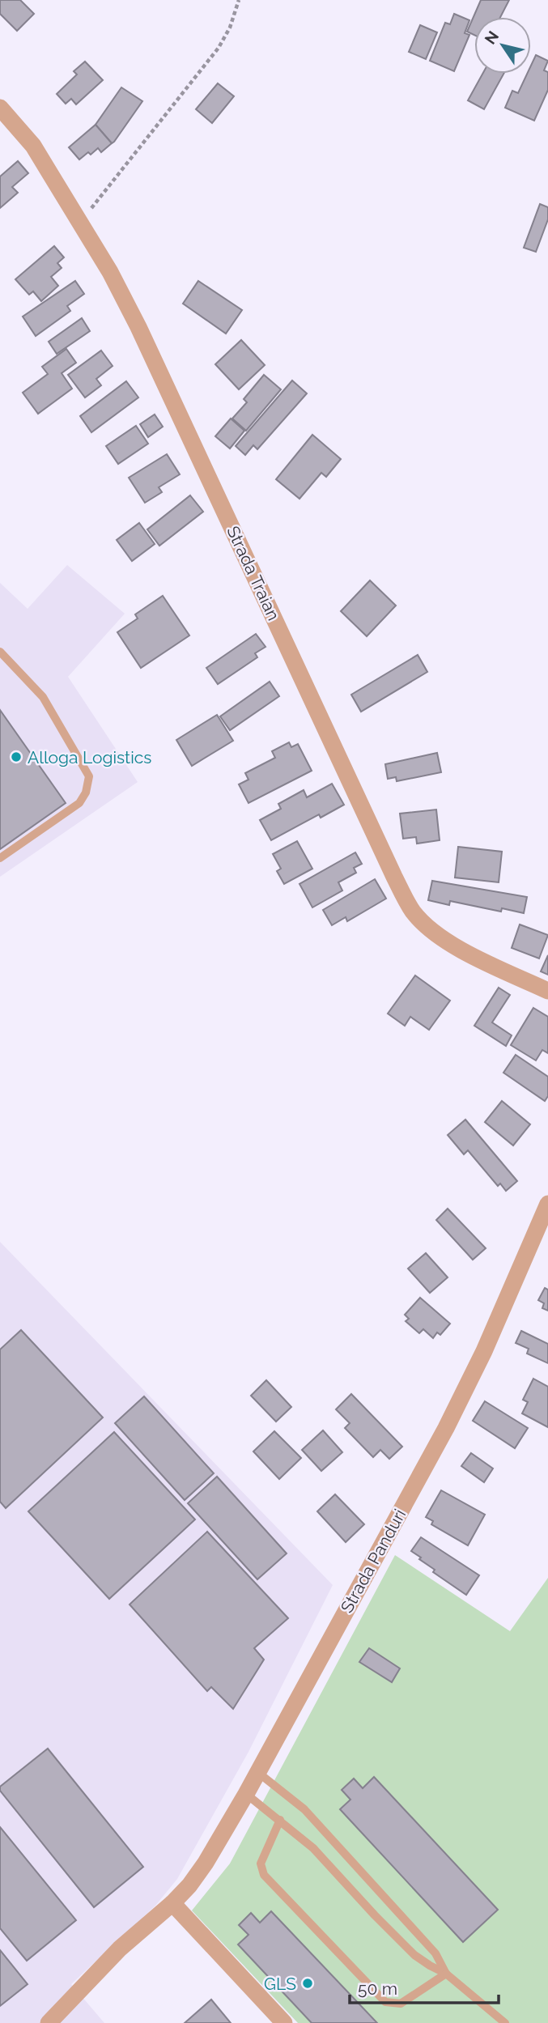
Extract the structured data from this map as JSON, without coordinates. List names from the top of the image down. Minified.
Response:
{"streets":{"street":["Strada Traian","Strada Panduri"]},"places":["Alloga Logistics","GLS"],"scale_bar":"50 m","north":"top left"}
